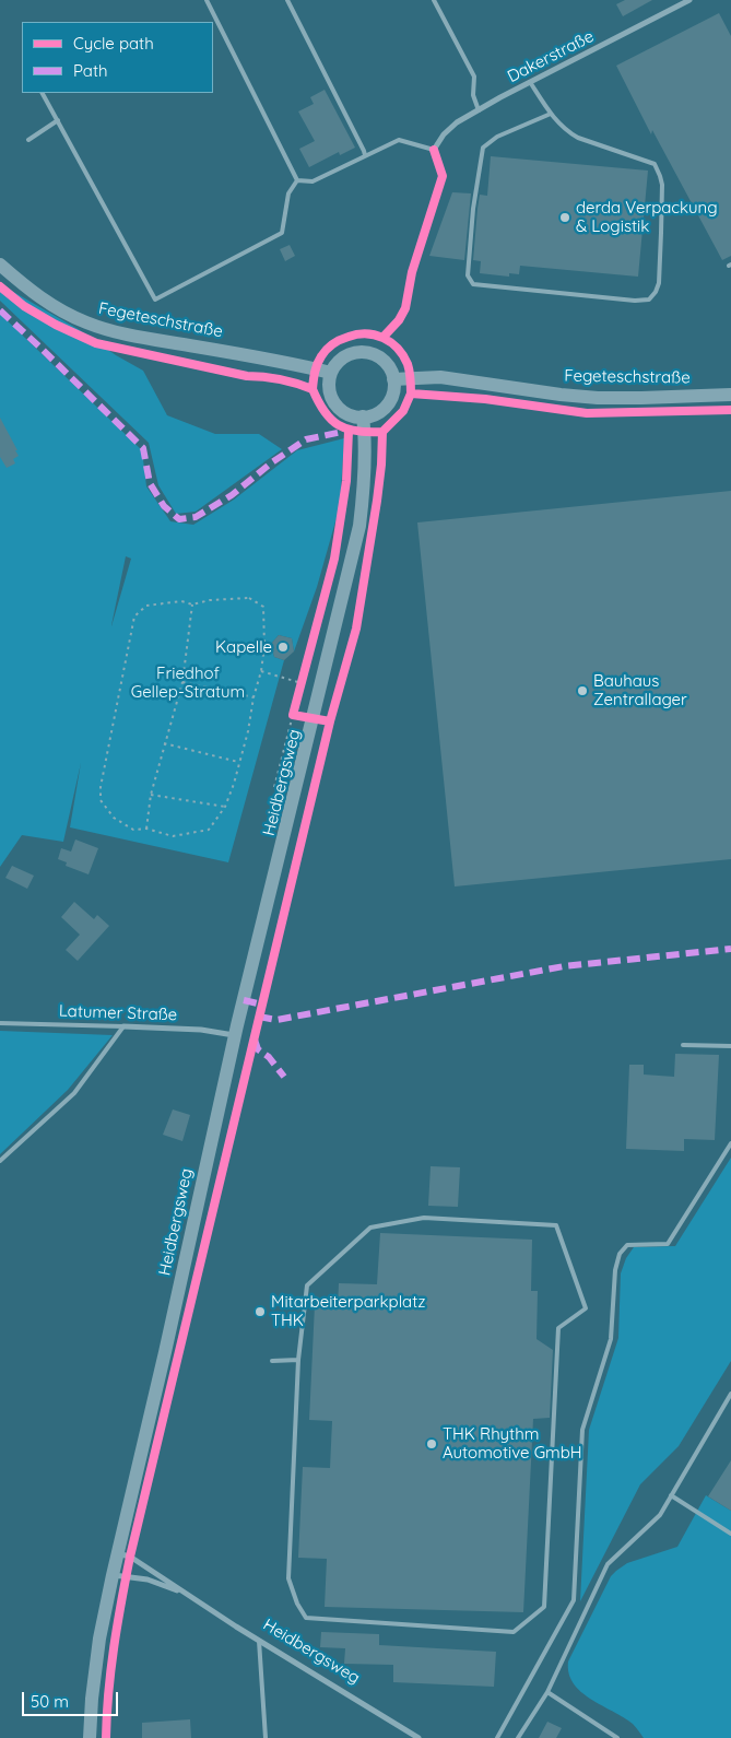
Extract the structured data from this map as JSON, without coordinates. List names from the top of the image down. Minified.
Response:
{"streets":{"street":["Dakerstraße","Fegeteschstraße","Heidbergsweg","Latumer Straße"]},"crossings":[["Fegeteschstraße","Heidbergsweg"],["Heidbergsweg","Latumer Straße"]],"parks":["Friedhof Gellep-Stratum"],"places":["derda Verpackung & Logistik","Kapelle","Bauhaus Zentrallager","Mitarbeiterparkplatz THK","THK Rhythm Automotive GmbH"],"legend":["Cycle path","Path"],"scale_bar":"50 m"}
